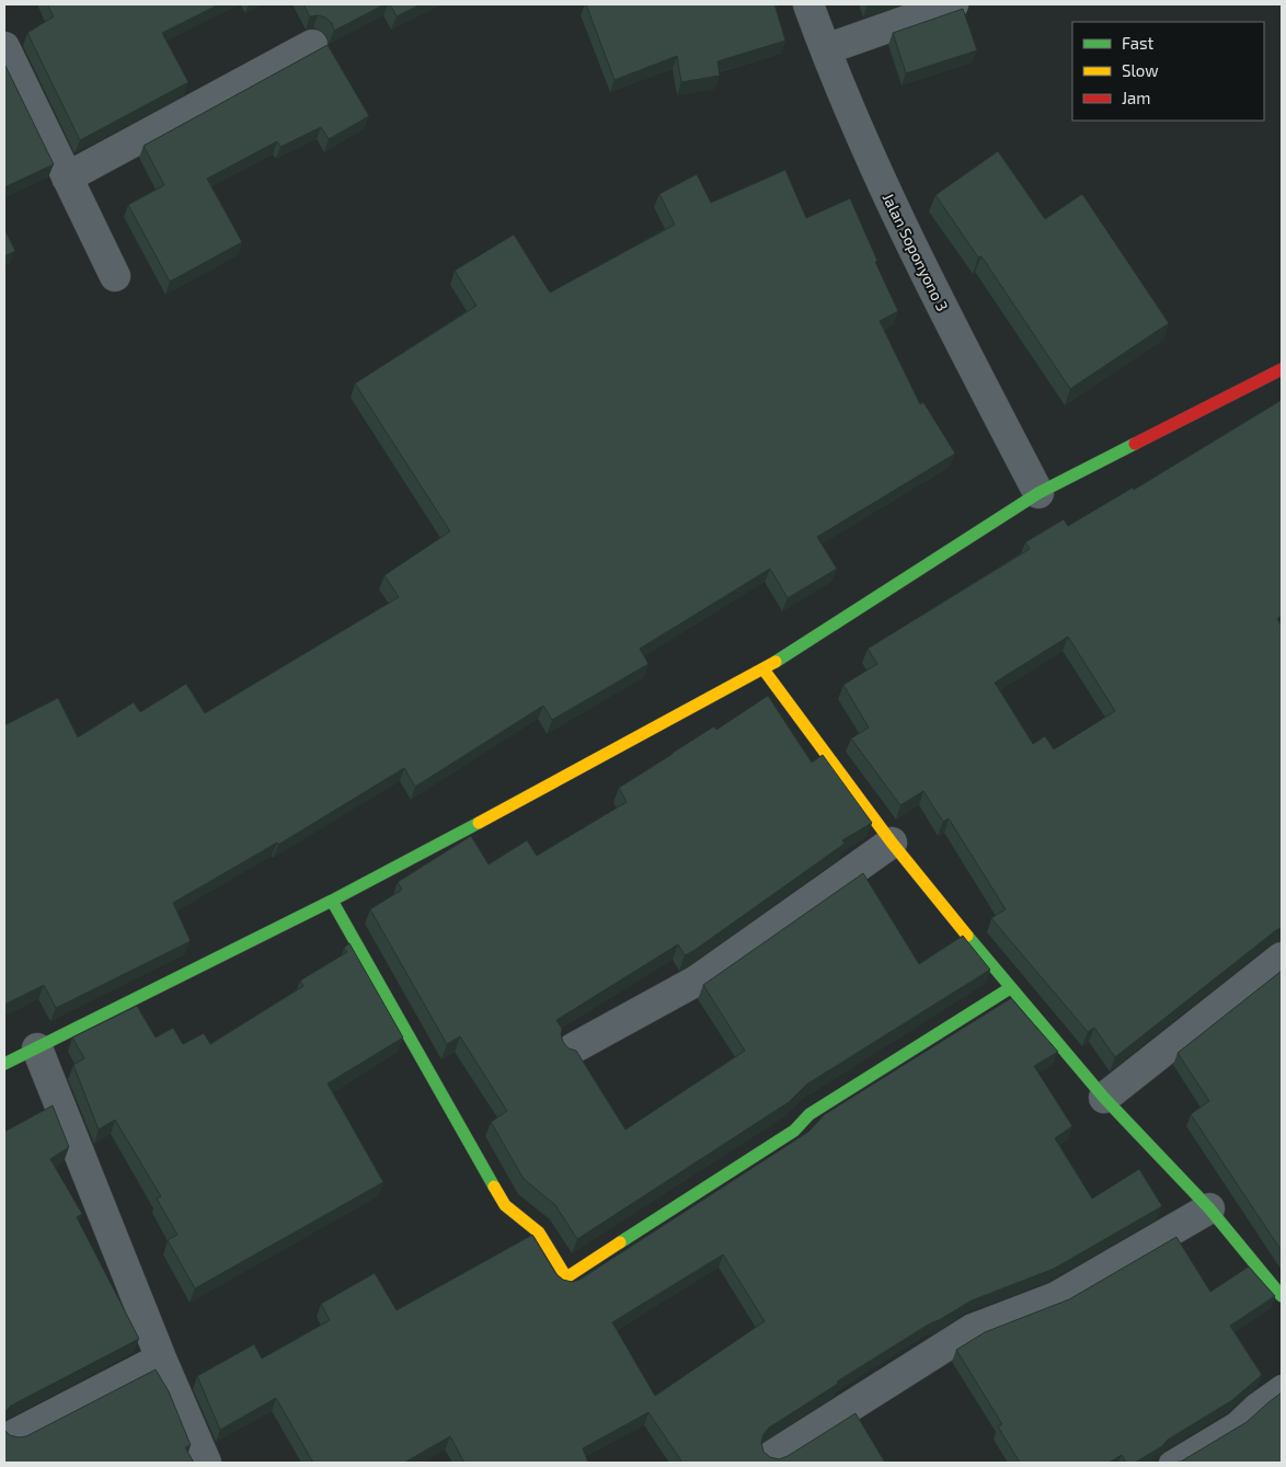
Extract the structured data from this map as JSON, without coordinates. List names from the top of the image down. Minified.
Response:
{"streets":{"street":["Jalan Soponyono 3"]},"legend":["Fast","Slow","Jam"]}
